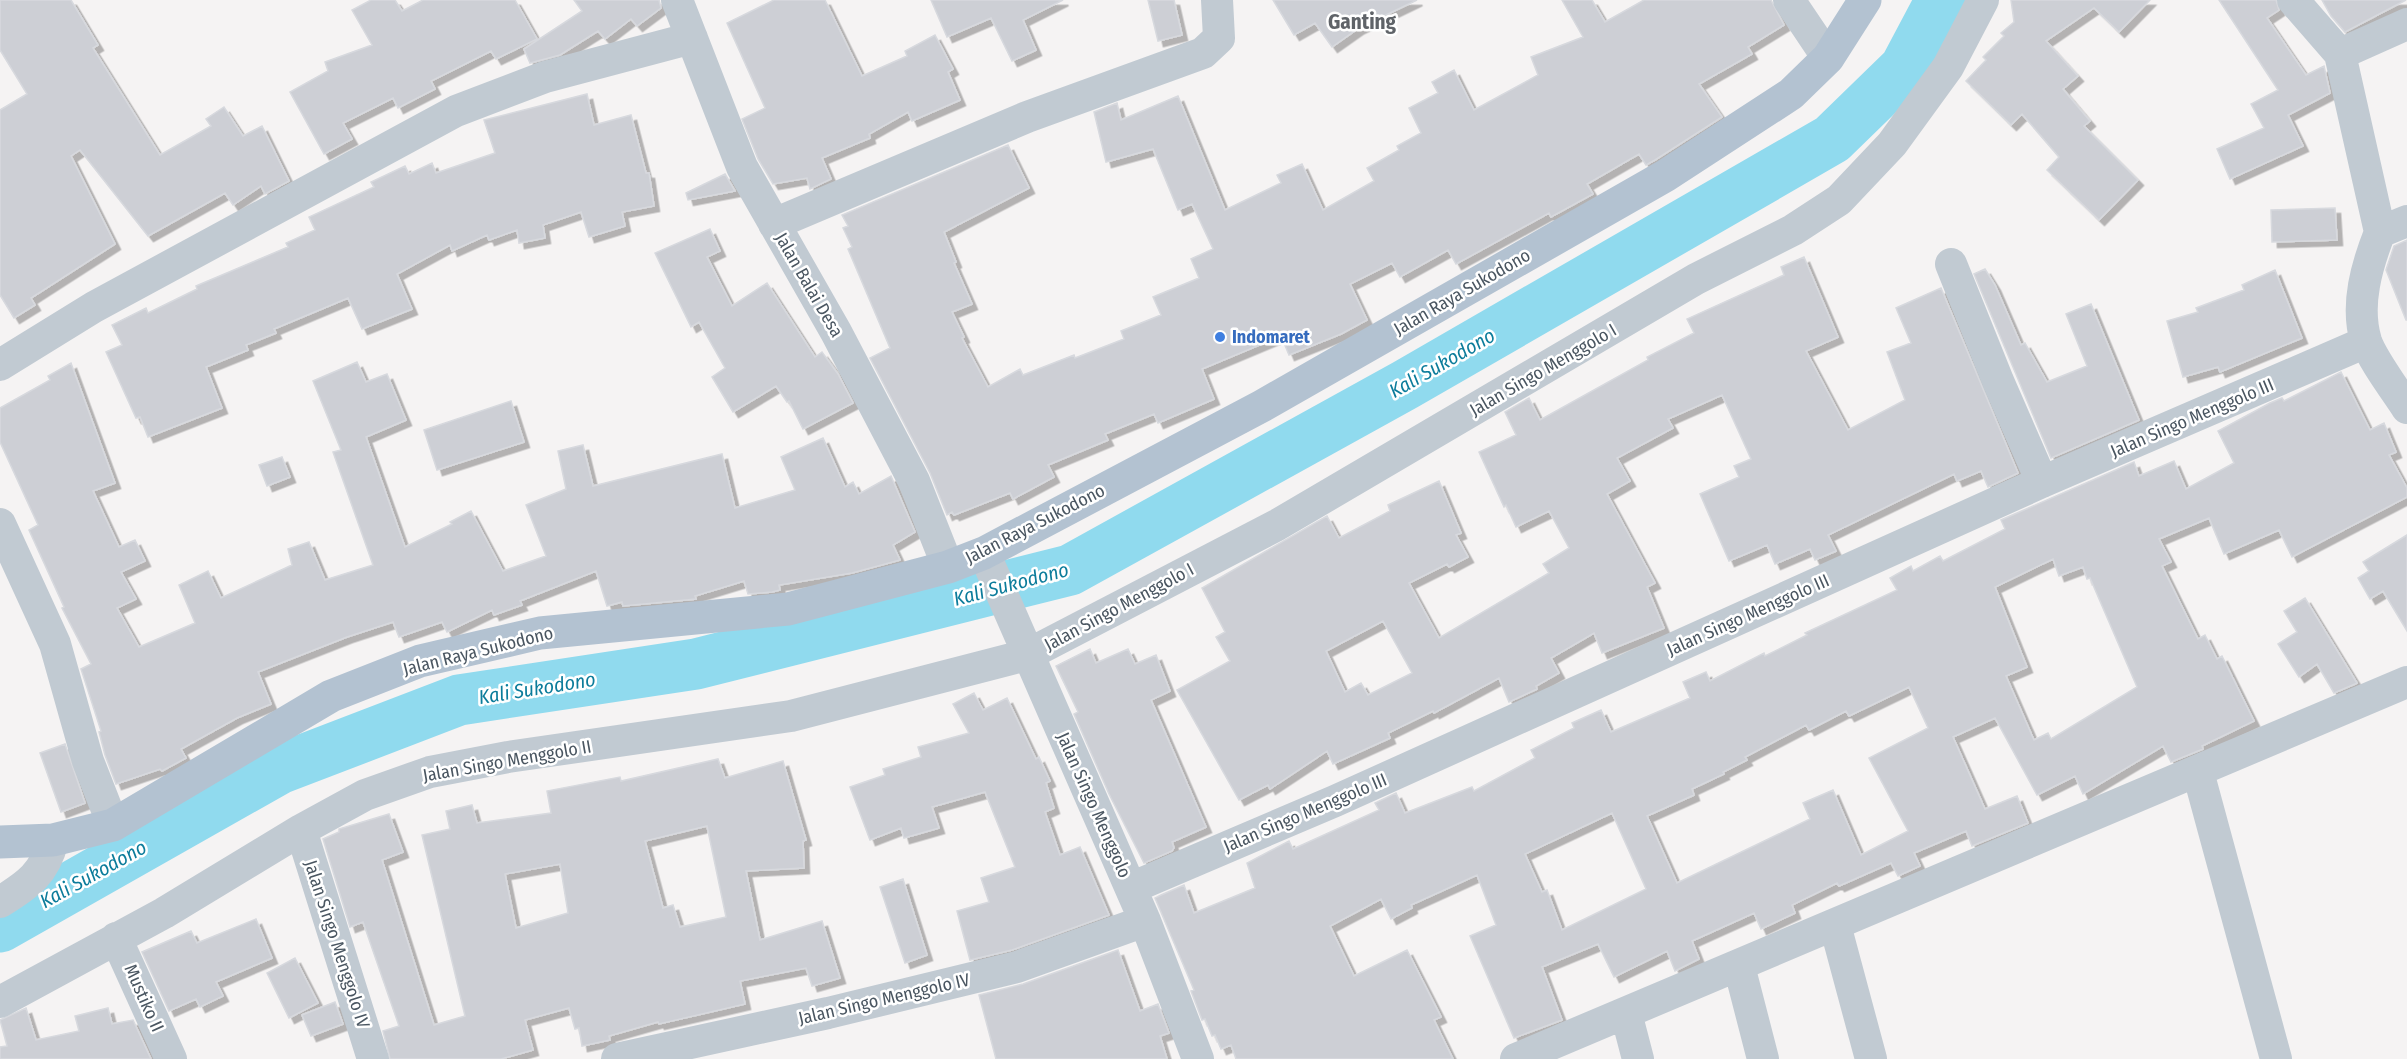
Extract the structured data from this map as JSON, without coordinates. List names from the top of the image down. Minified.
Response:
{"streets":{"main road":["Jalan Raya Sukodono"],"street":["Jalan Balai Desa","Jalan Singo Menggolo I","Jalan Singo Menggolo III","Jalan Singo Menggolo II","Jalan Singo Menggolo","Jalan Singo Menggolo IV","Mustiko II"]},"crossings":[["Jalan Balai Desa","Jalan Raya Sukodono"],["Jalan Raya Sukodono","Jalan Singo Menggolo"],["Jalan Singo Menggolo I","Jalan Singo Menggolo II"],["Jalan Singo Menggolo I","Jalan Singo Menggolo"],["Jalan Singo Menggolo III","Jalan Singo Menggolo"],["Jalan Singo Menggolo II","Jalan Singo Menggolo"],["Jalan Singo Menggolo II","Jalan Singo Menggolo IV"],["Jalan Singo Menggolo II","Mustiko II"],["Jalan Singo Menggolo","Jalan Singo Menggolo IV"]],"districts":["Ganting"],"water":["Kali Sukodono"],"places":["Indomaret"]}
